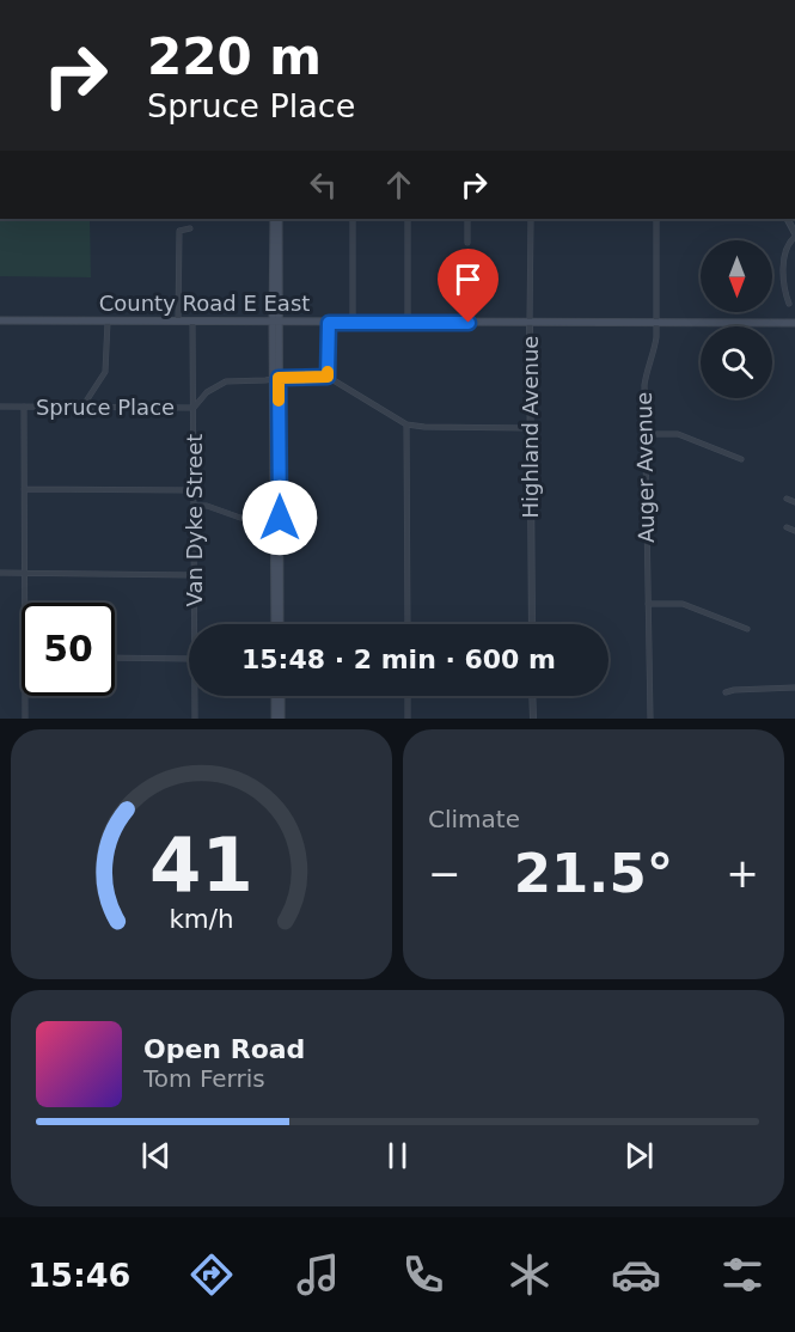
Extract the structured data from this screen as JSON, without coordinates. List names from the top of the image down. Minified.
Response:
{"streets":{"main road":["County Road E East"],"street":["Spruce Place","Highland Avenue","Auger Avenue","Van Dyke Street"]},"crossings":[["County Road E East","Highland Avenue"],["County Road E East","Auger Avenue"],["County Road E East","Van Dyke Street"],["Spruce Place","Van Dyke Street"]],"north":"bottom","page":{"turn":["220 m","Spruce Place"],"limit":"50","trip":"15:48 · 2 min · 600 m","tile":"Climate","heat":["−","21.5°","+"],"song":["Open Road","Tom Ferris"],"tabs":"15:46","gauge":["41","km/h"]}}
